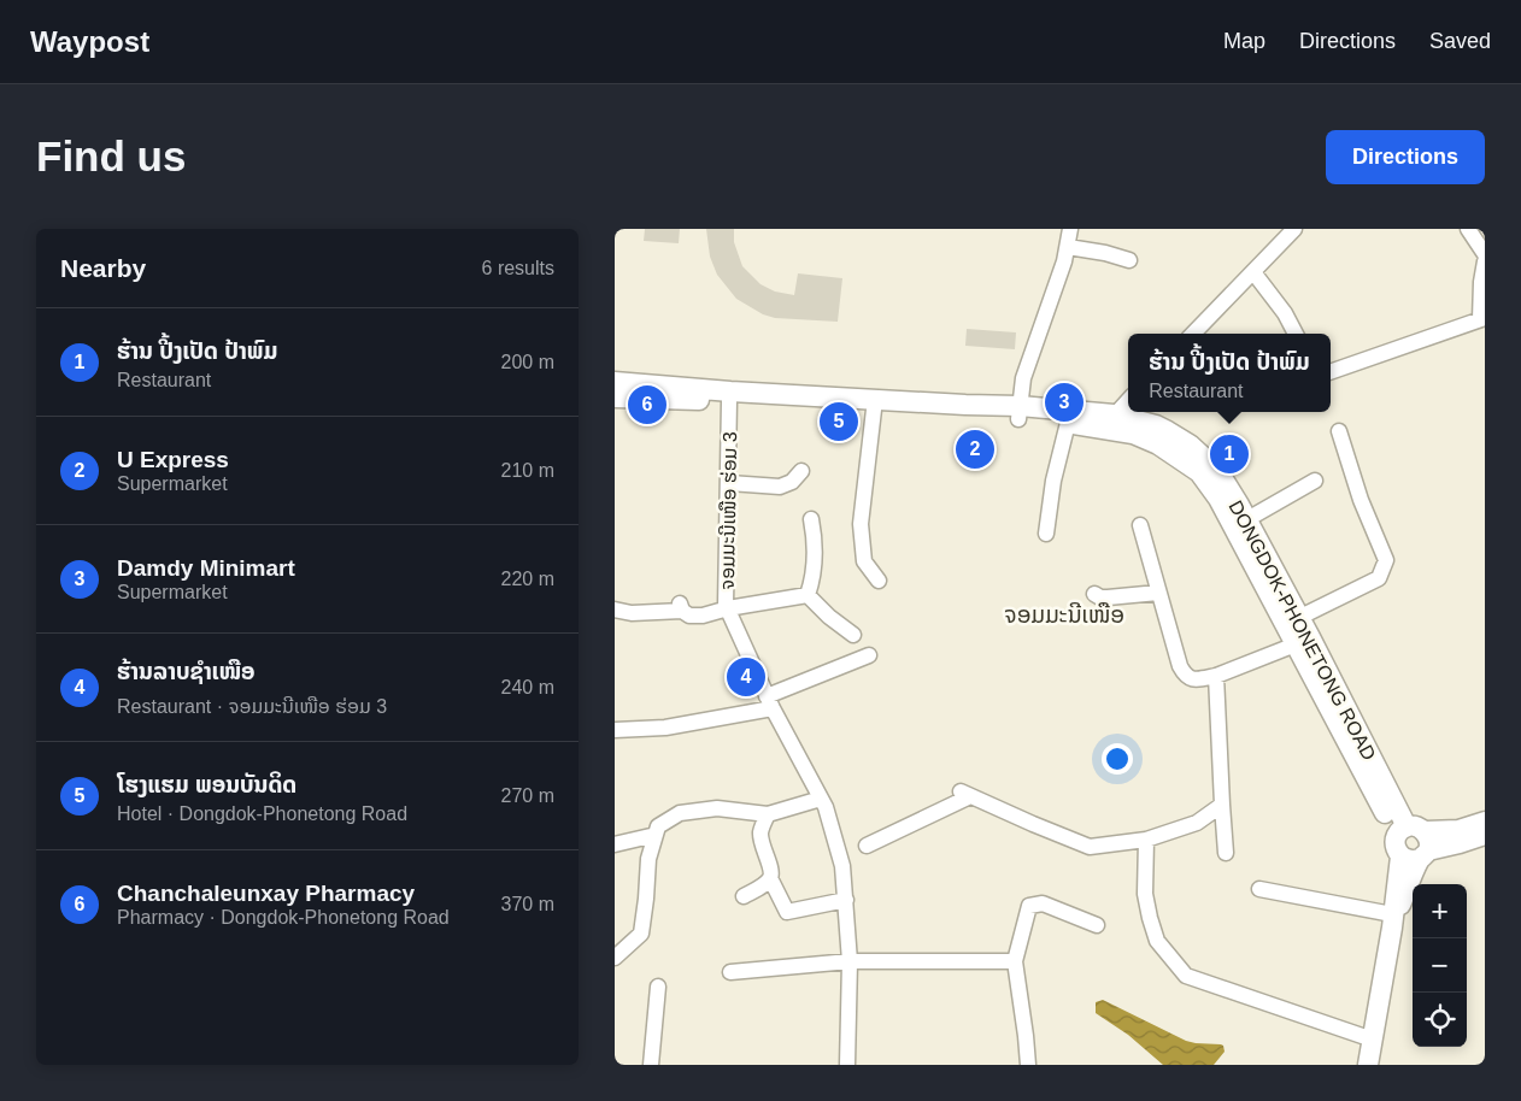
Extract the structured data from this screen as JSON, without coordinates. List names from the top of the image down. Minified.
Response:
{"streets":{"main road":["DONGDOK-PHONETONG ROAD"],"street":["ຈອມມະນີເໜືອ ຮ່ອມ 3"]},"crossings":[["ຈອມມະນີເໜືອ ຮ່ອມ 3","DONGDOK-PHONETONG ROAD"]],"districts":["ຈອມມະນີເໜືອ"],"page":{"header":"Waypost","nav":["Map","Directions","Saved"],"buttons":"Directions","title":"Find us","heading":["Nearby","6 results"],"list":[{"mark":"1","name":"ຮ້ານ ປີ້ງເປັດ ປ້າພົມ","note":"Restaurant","value":"200 m"},{"mark":"2","name":"U Express","note":"Supermarket","value":"210 m"},{"mark":"3","name":"Damdy Minimart","note":"Supermarket","value":"220 m"},{"mark":"4","name":"ຮ້ານລາບຊຳເໜືອ","note":"Restaurant · ຈອມມະນີເໜືອ ຮ່ອມ 3","value":"240 m"},{"mark":"5","name":"ໂຮງແຮມ ພອນບັນດິດ","note":"Hotel · Dongdok-Phonetong Road","value":"270 m"},{"mark":"6","name":"Chanchaleunxay Pharmacy","note":"Pharmacy · Dongdok-Phonetong Road","value":"370 m"}],"popup":["ຮ້ານ ປີ້ງເປັດ ປ້າພົມ","Restaurant"],"pins":["3","6","5","2","1","4"],"map_buttons":["+","−"]}}
